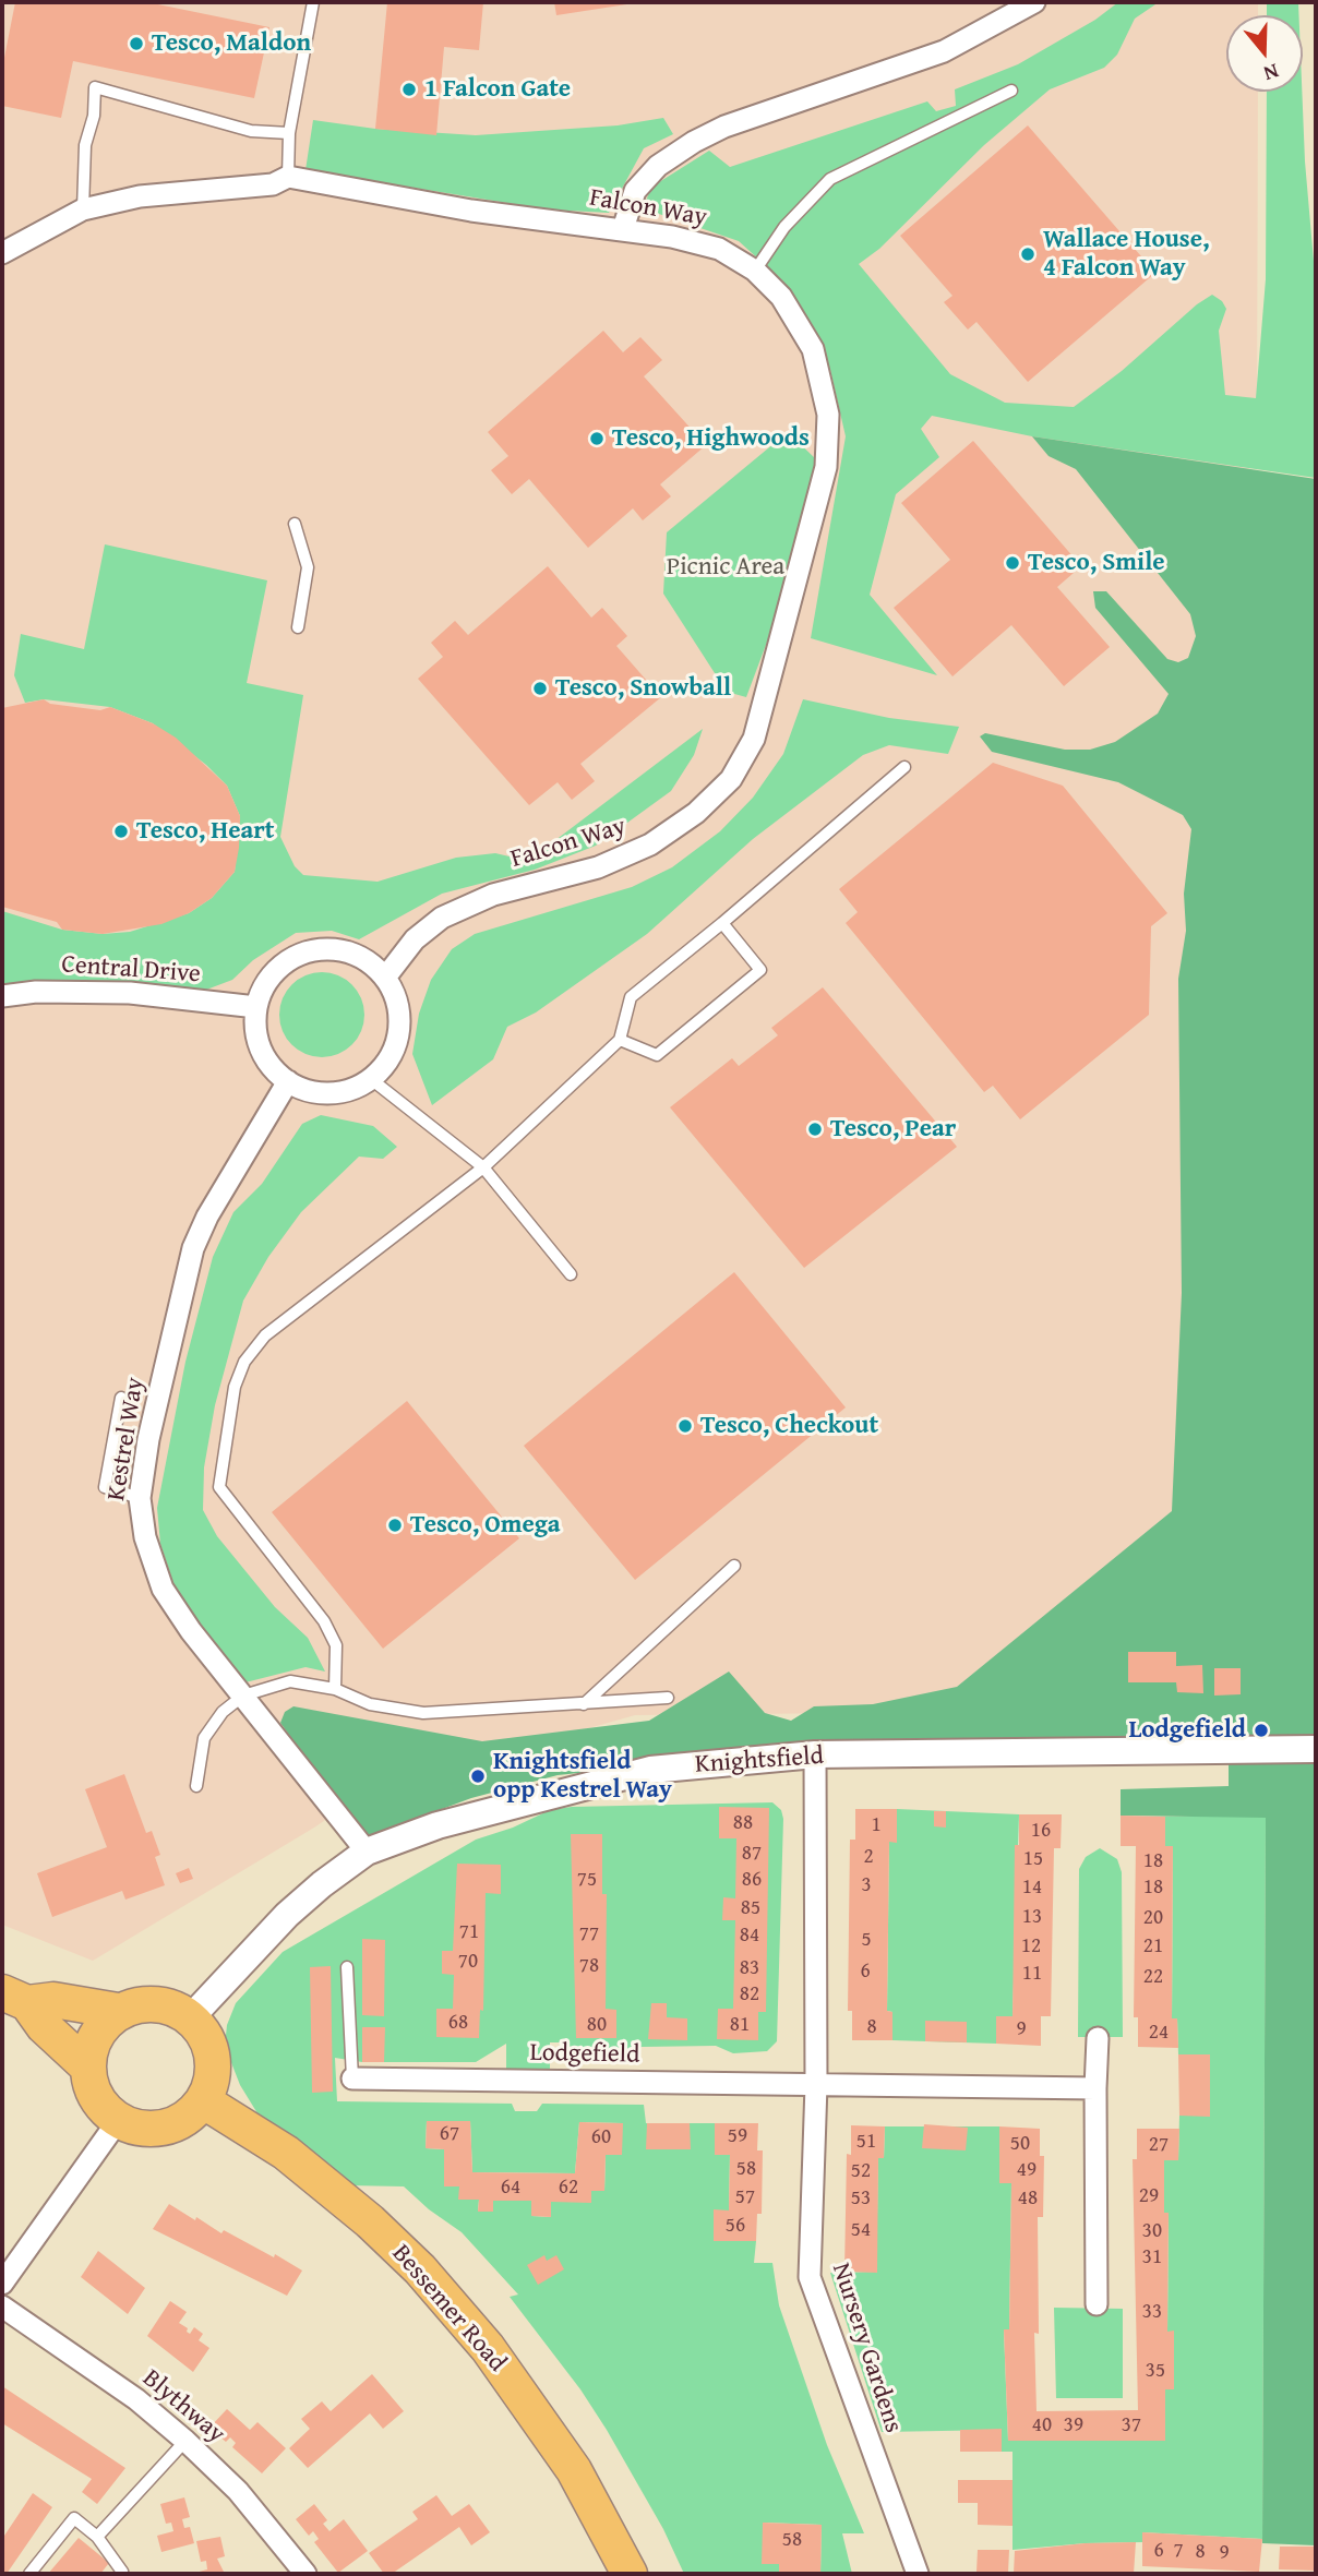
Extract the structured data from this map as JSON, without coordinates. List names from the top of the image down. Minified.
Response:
{"streets":{"main road":["Bessemer Road"],"street":["Falcon Way","Central Drive","Kestrel Way","Knightsfield","Lodgefield","Nursery Gardens","Blythway"]},"crossings":[["Falcon Way","Central Drive"],["Falcon Way","Kestrel Way"],["Central Drive","Kestrel Way"],["Kestrel Way","Knightsfield"],["Knightsfield","Bessemer Road"],["Lodgefield","Nursery Gardens"]],"parks":["Picnic Area"],"places":["Tesco, Maldon","1 Falcon Gate","Wallace House, 4 Falcon Way","Tesco, Highwoods","Tesco, Smile","Tesco, Snowball","Tesco, Heart","Tesco, Pear","Tesco, Checkout","Tesco, Omega","Lodgefield","Knightsfield opp Kestrel Way"],"house_numbers":["88","1","16","87","2","15","18","75","86","3","14","18","85","13","20","71","77","84","5","12","21","70","78","83","6","11","22","82","68","80","81","8","9","24","67","59","60","51","50","27","58","49","52","64","62","29","57","53","48","56","54","30","31","33","35","40","39","37","58","6","7","8","9"],"north":"bottom"}
